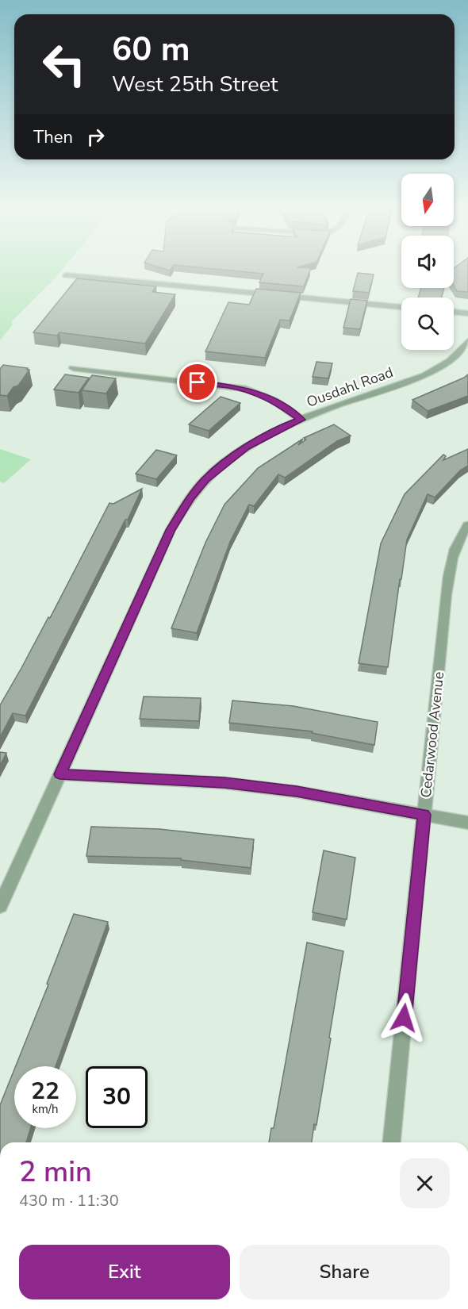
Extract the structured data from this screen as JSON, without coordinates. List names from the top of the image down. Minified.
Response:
{"streets":{"street":["Ousdahl Road","Cedarwood Avenue"]},"north":"bottom","page":{"turn":["60 m","West 25th Street"],"then":"Then","speed":"22 km/h","limit":"30","heading":["2 min","430 m · 11:30"],"buttons":["Exit","Share"]}}
